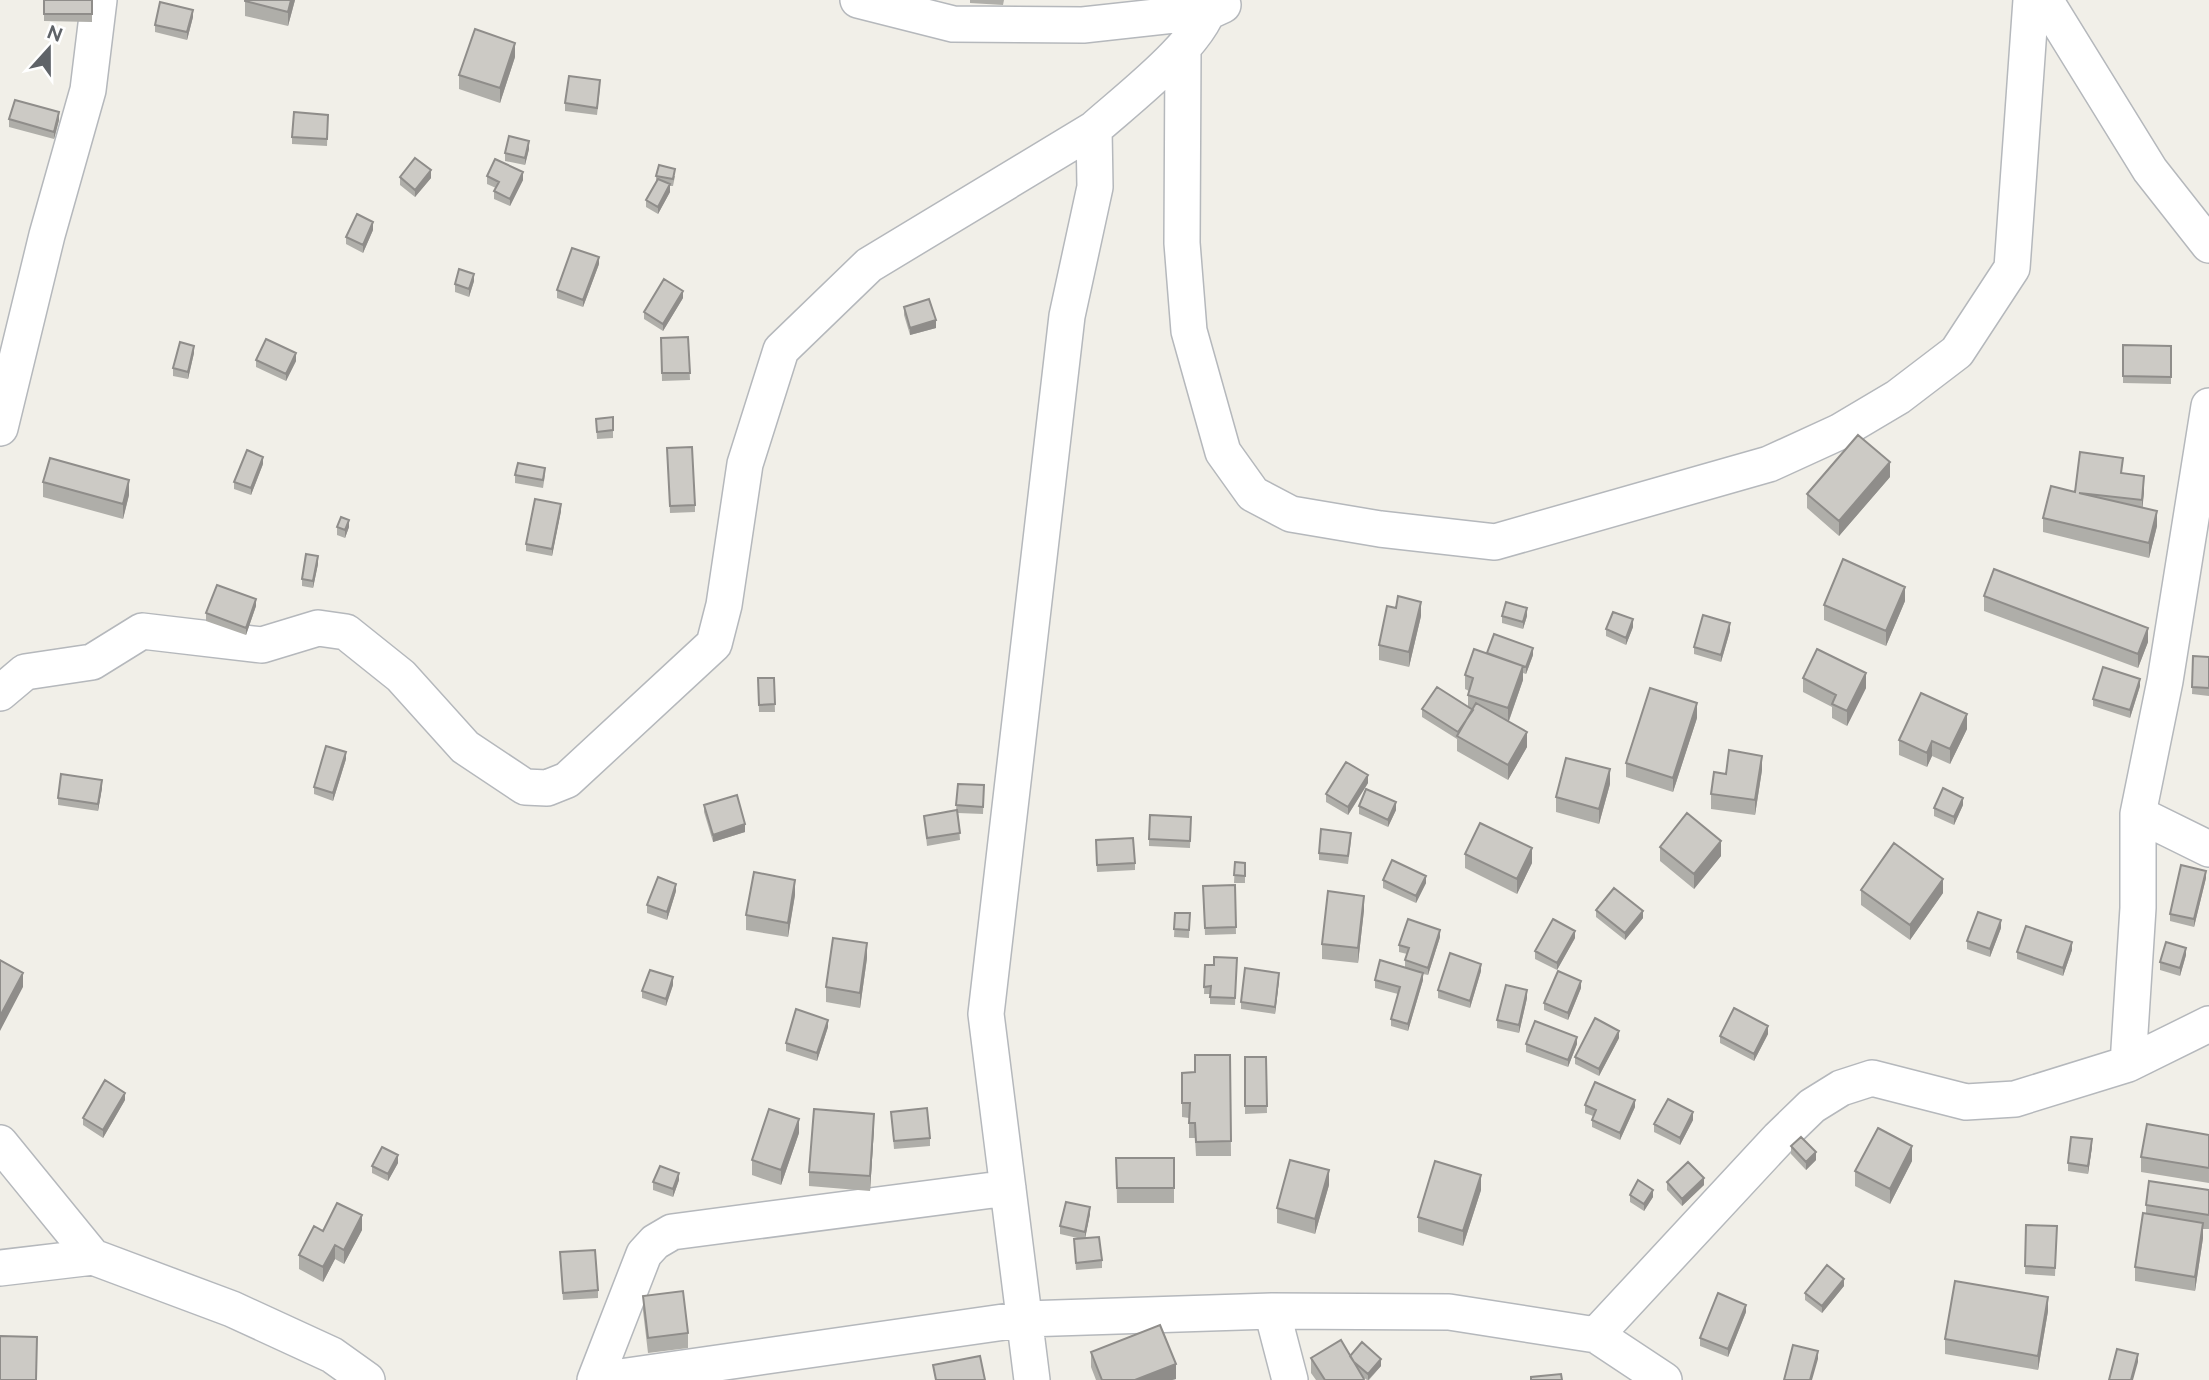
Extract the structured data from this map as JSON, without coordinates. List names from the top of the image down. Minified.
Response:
{"north":"top"}
